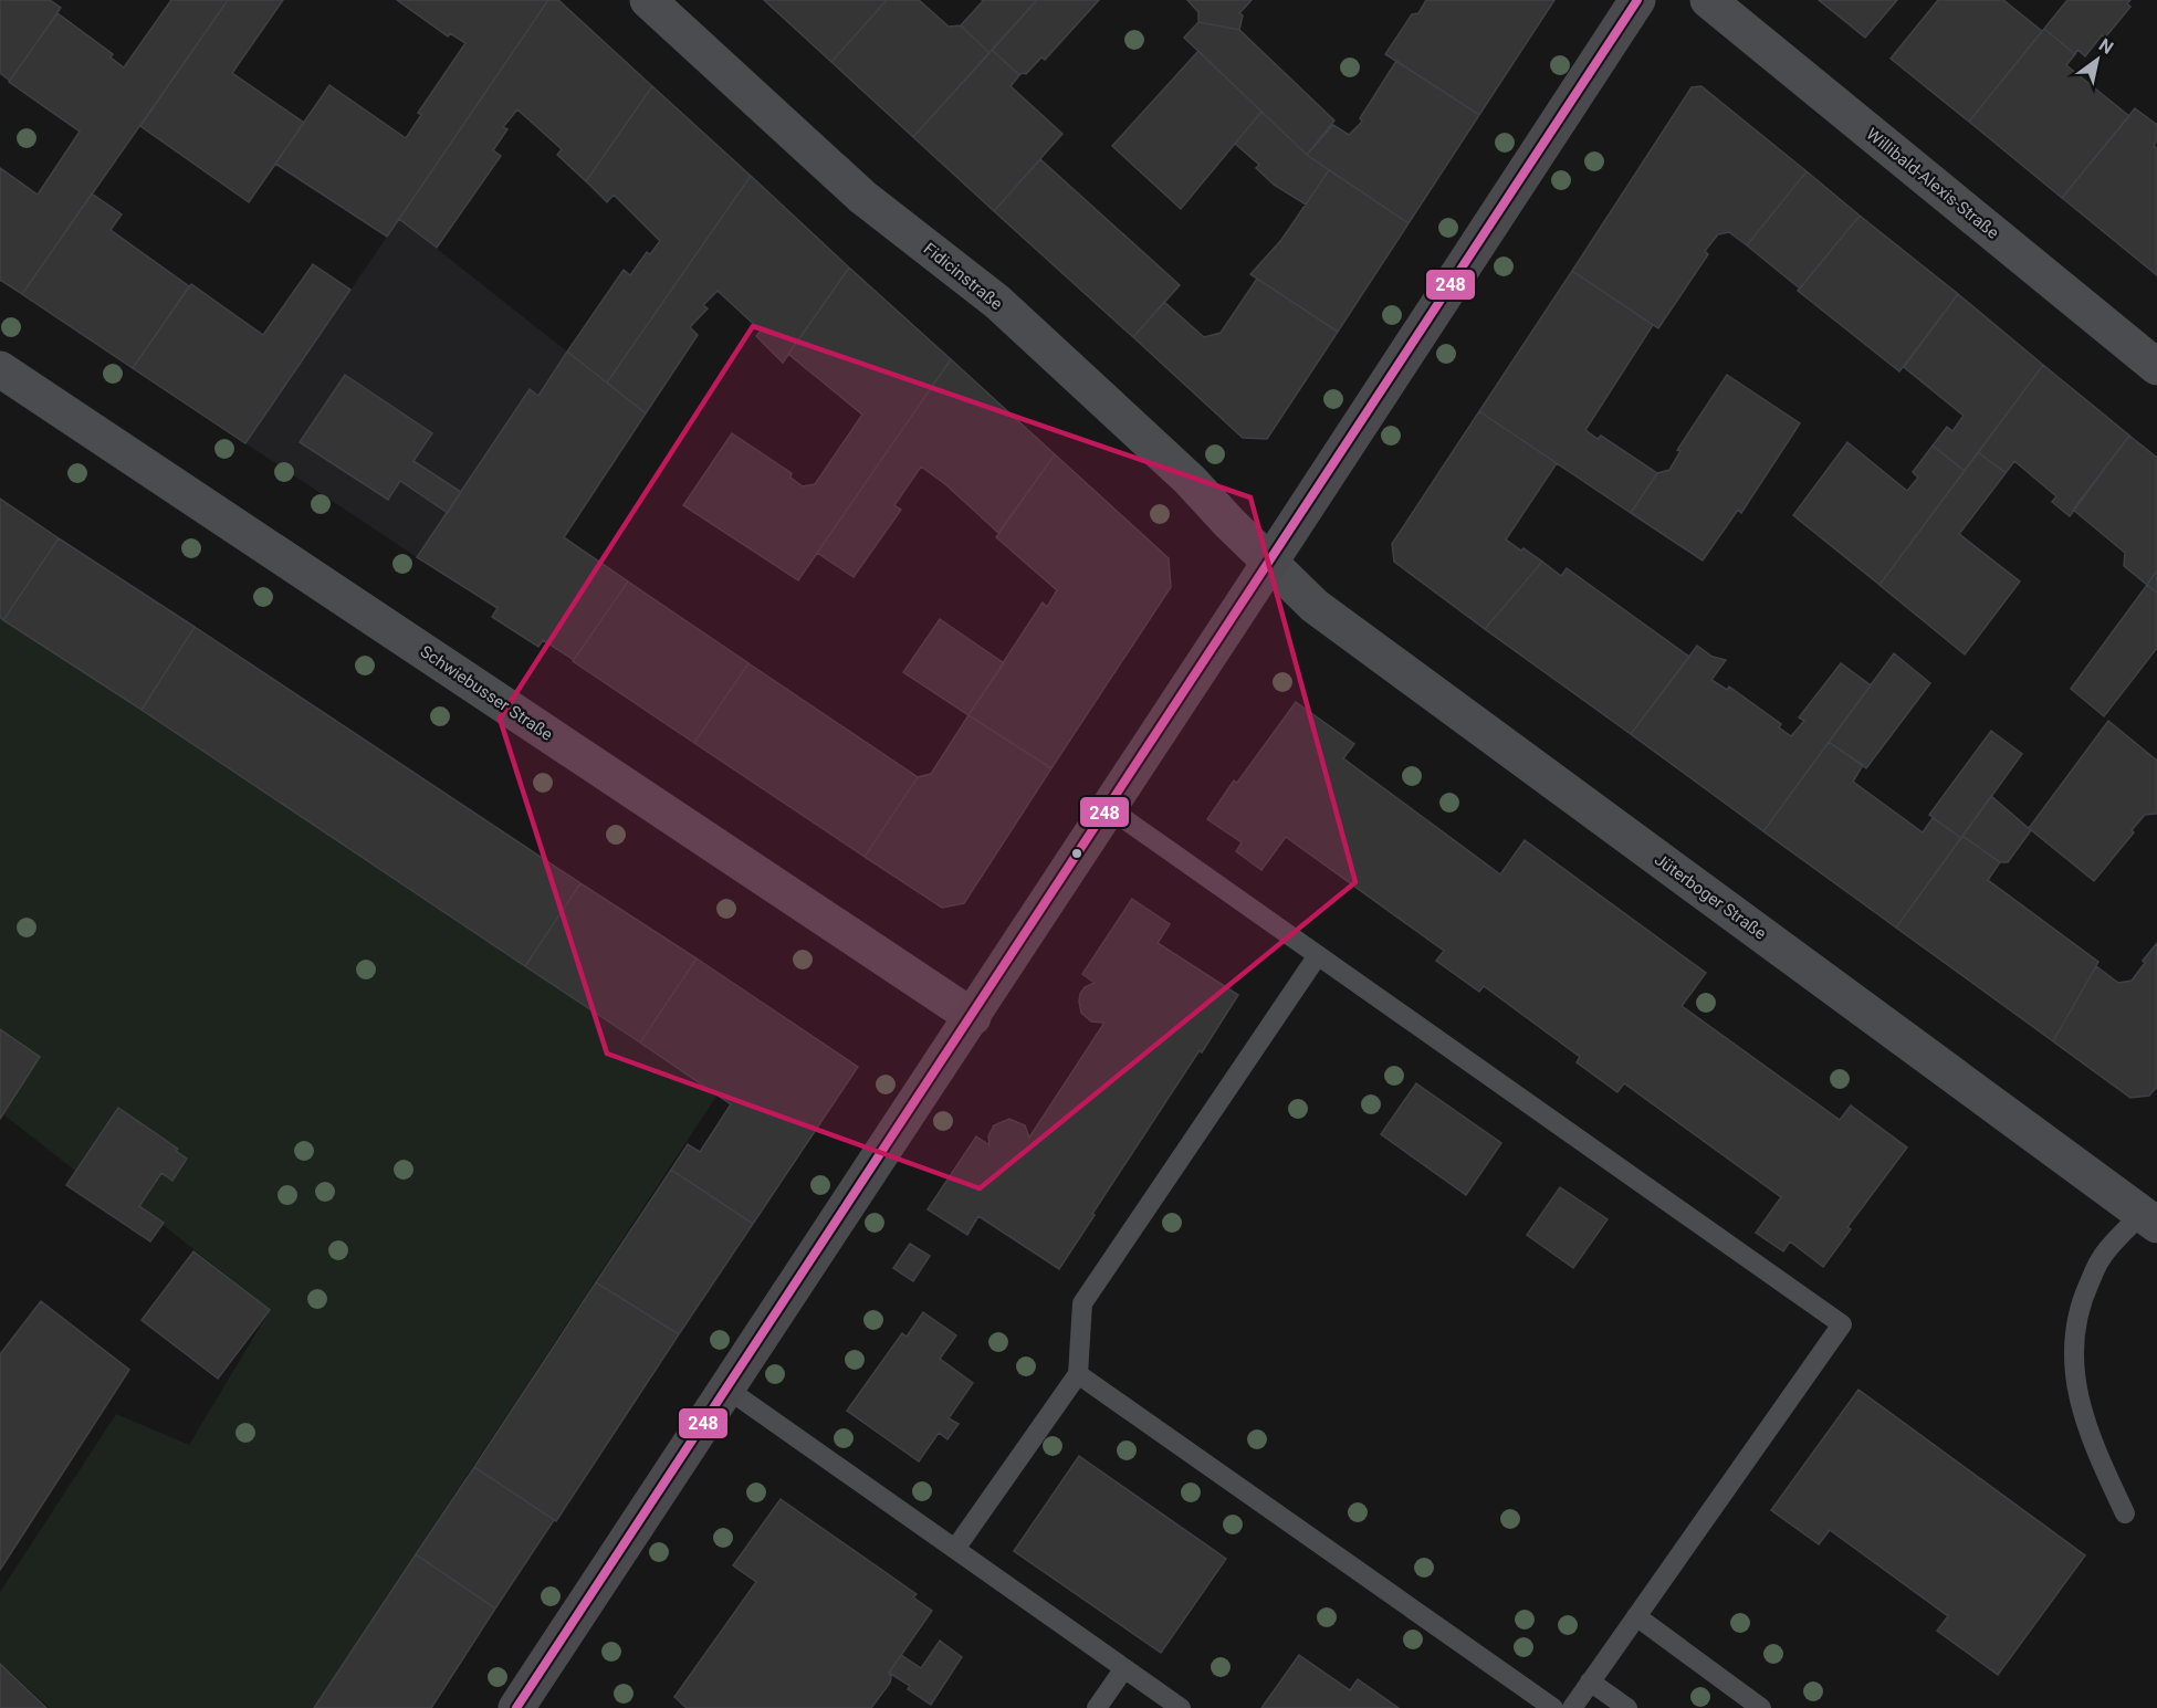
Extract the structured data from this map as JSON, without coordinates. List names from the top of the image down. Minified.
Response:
{"streets":{"street":["Willibald-Alexis-Straße","Fidicinstraße","Schwiebusser Straße","Jüterboger Straße"]},"crossings":[["Fidicinstraße","Jüterboger Straße"]],"lines":["transit line 248"],"north":"top right"}
